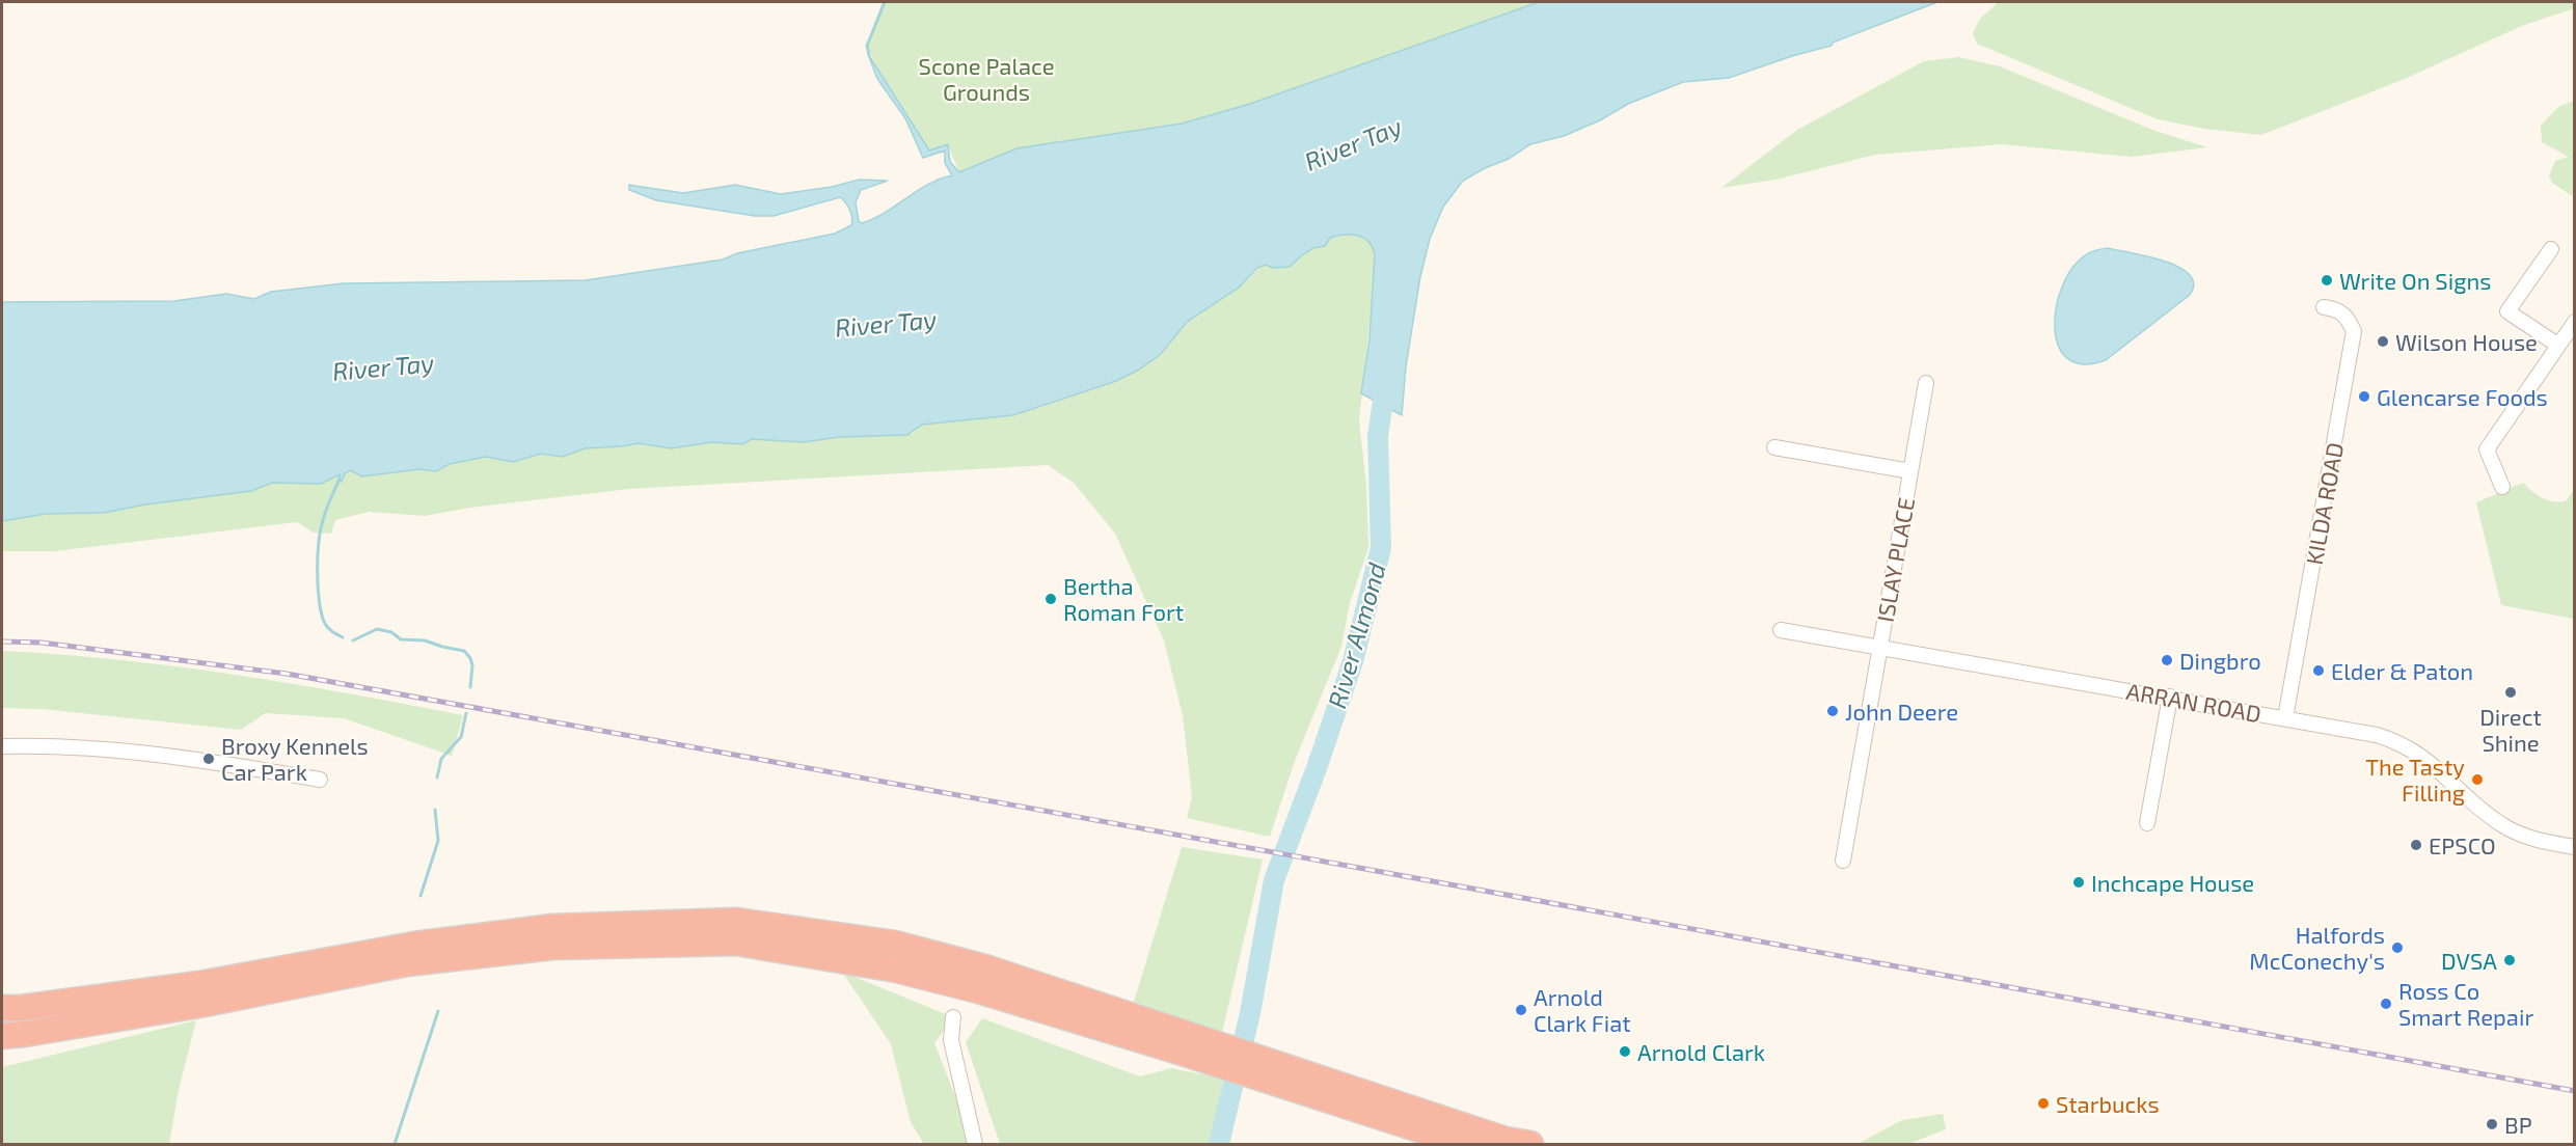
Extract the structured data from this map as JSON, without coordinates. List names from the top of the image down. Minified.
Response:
{"streets":{"street":["KILDA ROAD","ISLAY PLACE","ARRAN ROAD"]},"crossings":[["KILDA ROAD","ARRAN ROAD"],["ISLAY PLACE","ARRAN ROAD"]],"water":["River Tay","River Almond"],"parks":["Scone Palace Grounds"],"places":["Write On Signs","Wilson House","Glencarse Foods","Bertha Roman Fort","Dingbro","Elder & Paton","Direct Shine","John Deere","Broxy Kennels Car Park","The Tasty Filling","EPSCO","Inchcape House","Halfords McConechy's","DVSA","Ross Co Smart Repair","Arnold Clark Fiat","Arnold Clark","Starbucks","BP"]}
